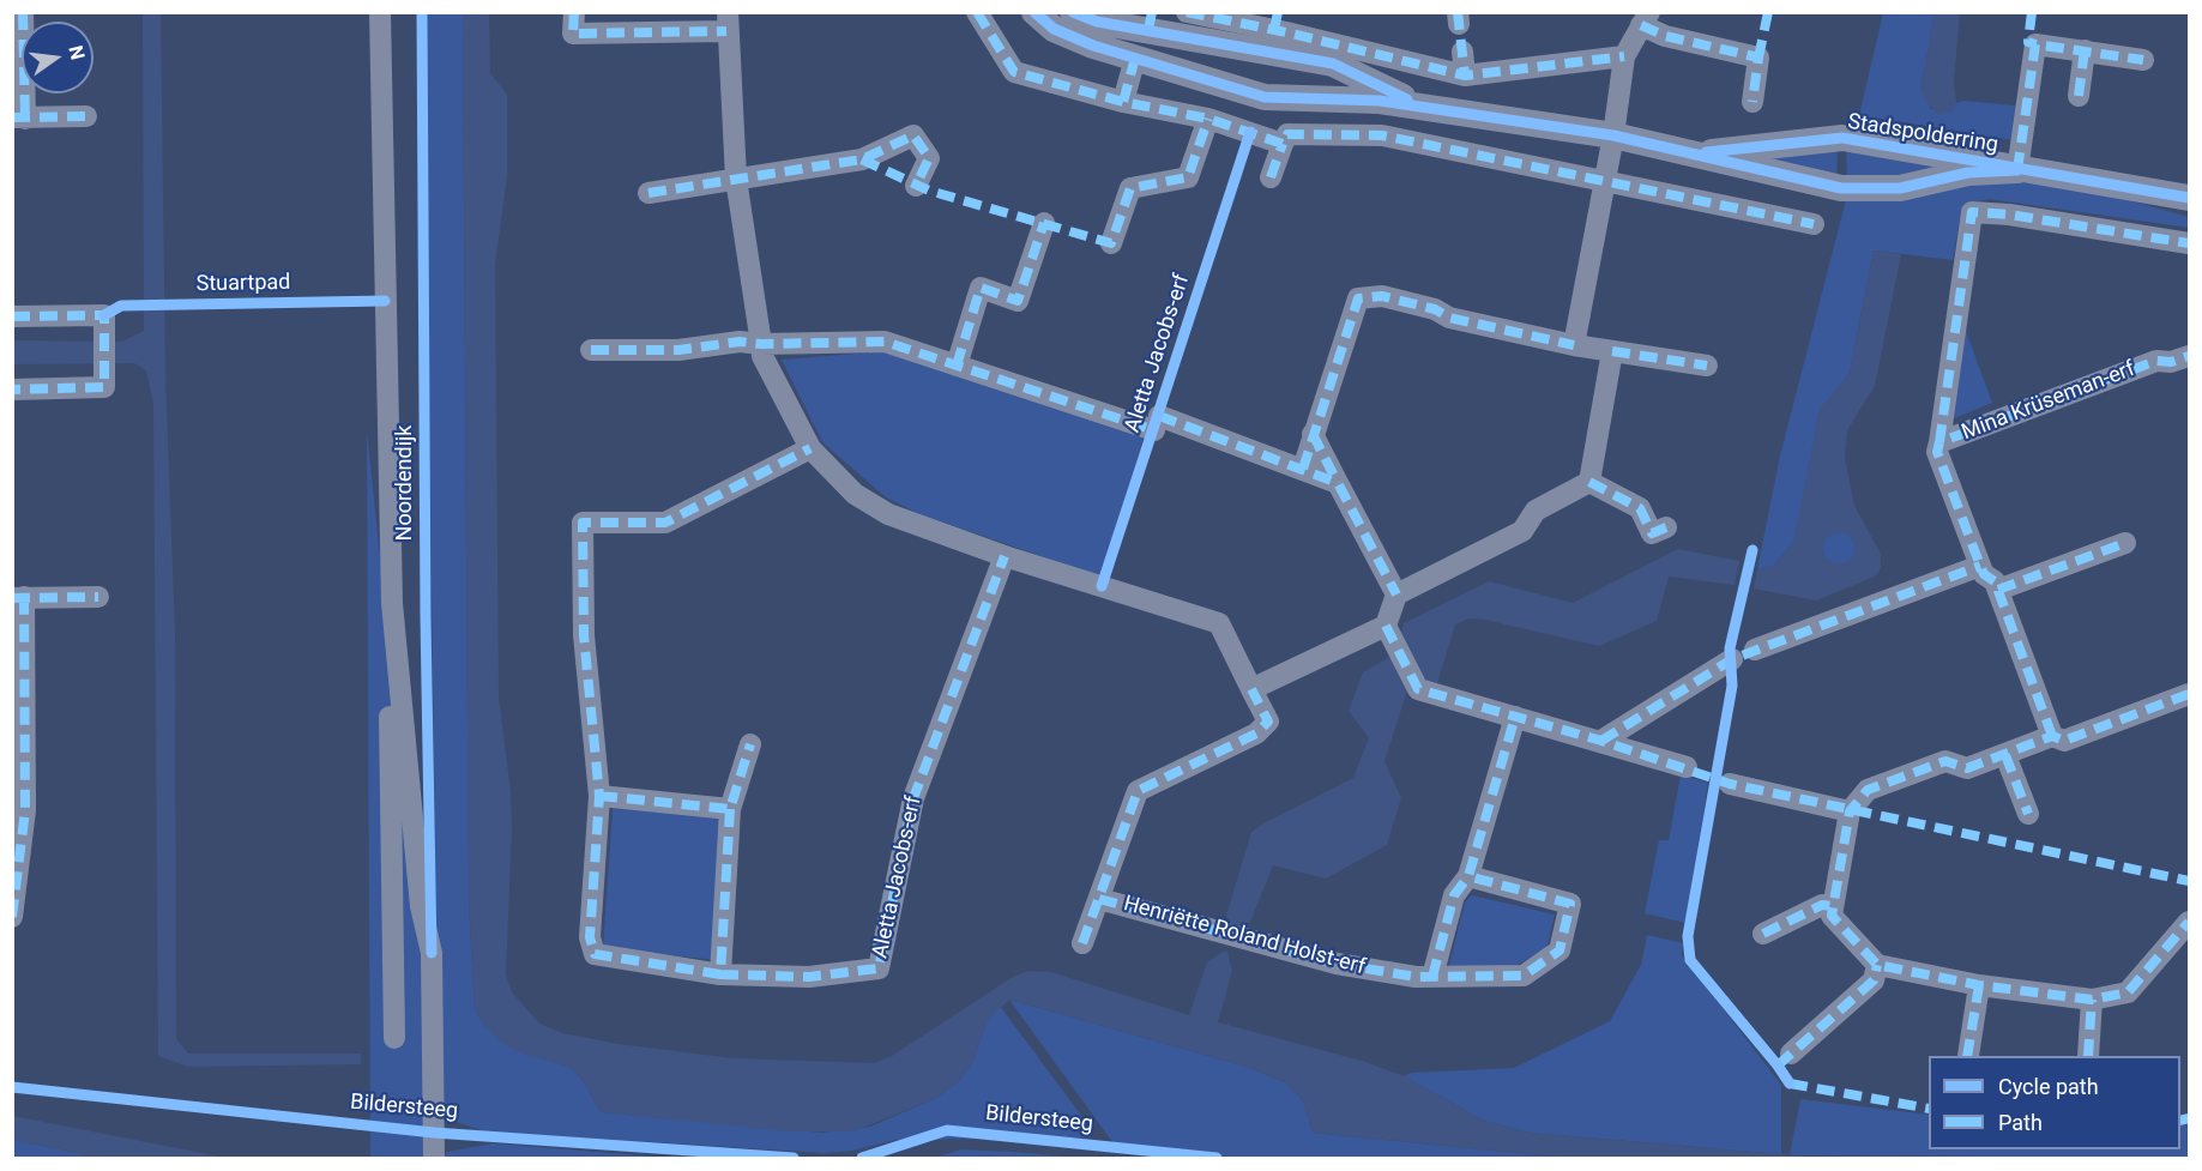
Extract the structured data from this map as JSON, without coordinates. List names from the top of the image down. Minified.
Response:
{"streets":{"street":["Stadspolderring","Aletta Jacobs-erf","Mina Krüseman-erf","Noordendijk","Henriëtte Roland Holst-erf"],"cycle path":["Stuartpad","Bildersteeg"]},"crossings":[["Aletta Jacobs-erf","Henriëtte Roland Holst-erf"]],"legend":["Cycle path","Path"],"north":"right"}
